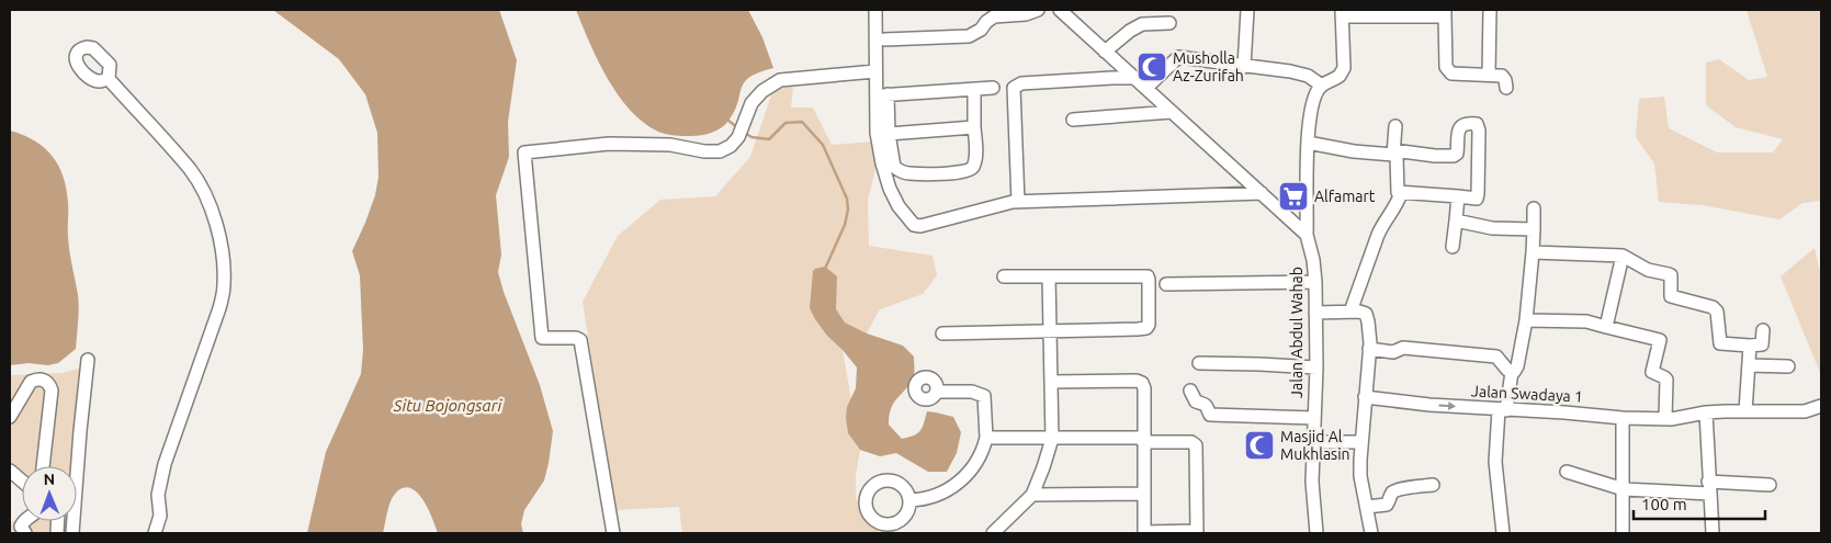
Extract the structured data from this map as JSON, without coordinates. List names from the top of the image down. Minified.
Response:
{"streets":{"street":["Jalan Abdul Wahab","Jalan Swadaya 1"]},"water":["Situ Bojongsari"],"places":{"mosque":["Musholla Az-Zurifah","Masjid Al Mukhlasin"],"supermarket":["Alfamart"]},"scale_bar":"100 m","north":"top"}
